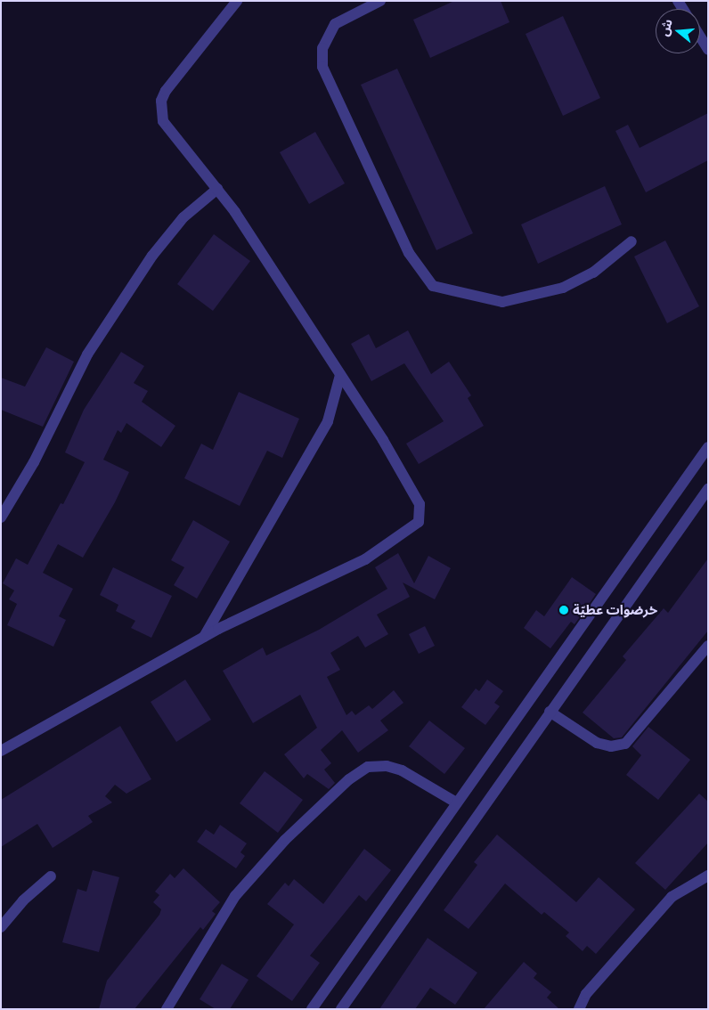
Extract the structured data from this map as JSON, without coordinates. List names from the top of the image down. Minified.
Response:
{"places":["خرضوات عطيّة"],"north":"left"}
